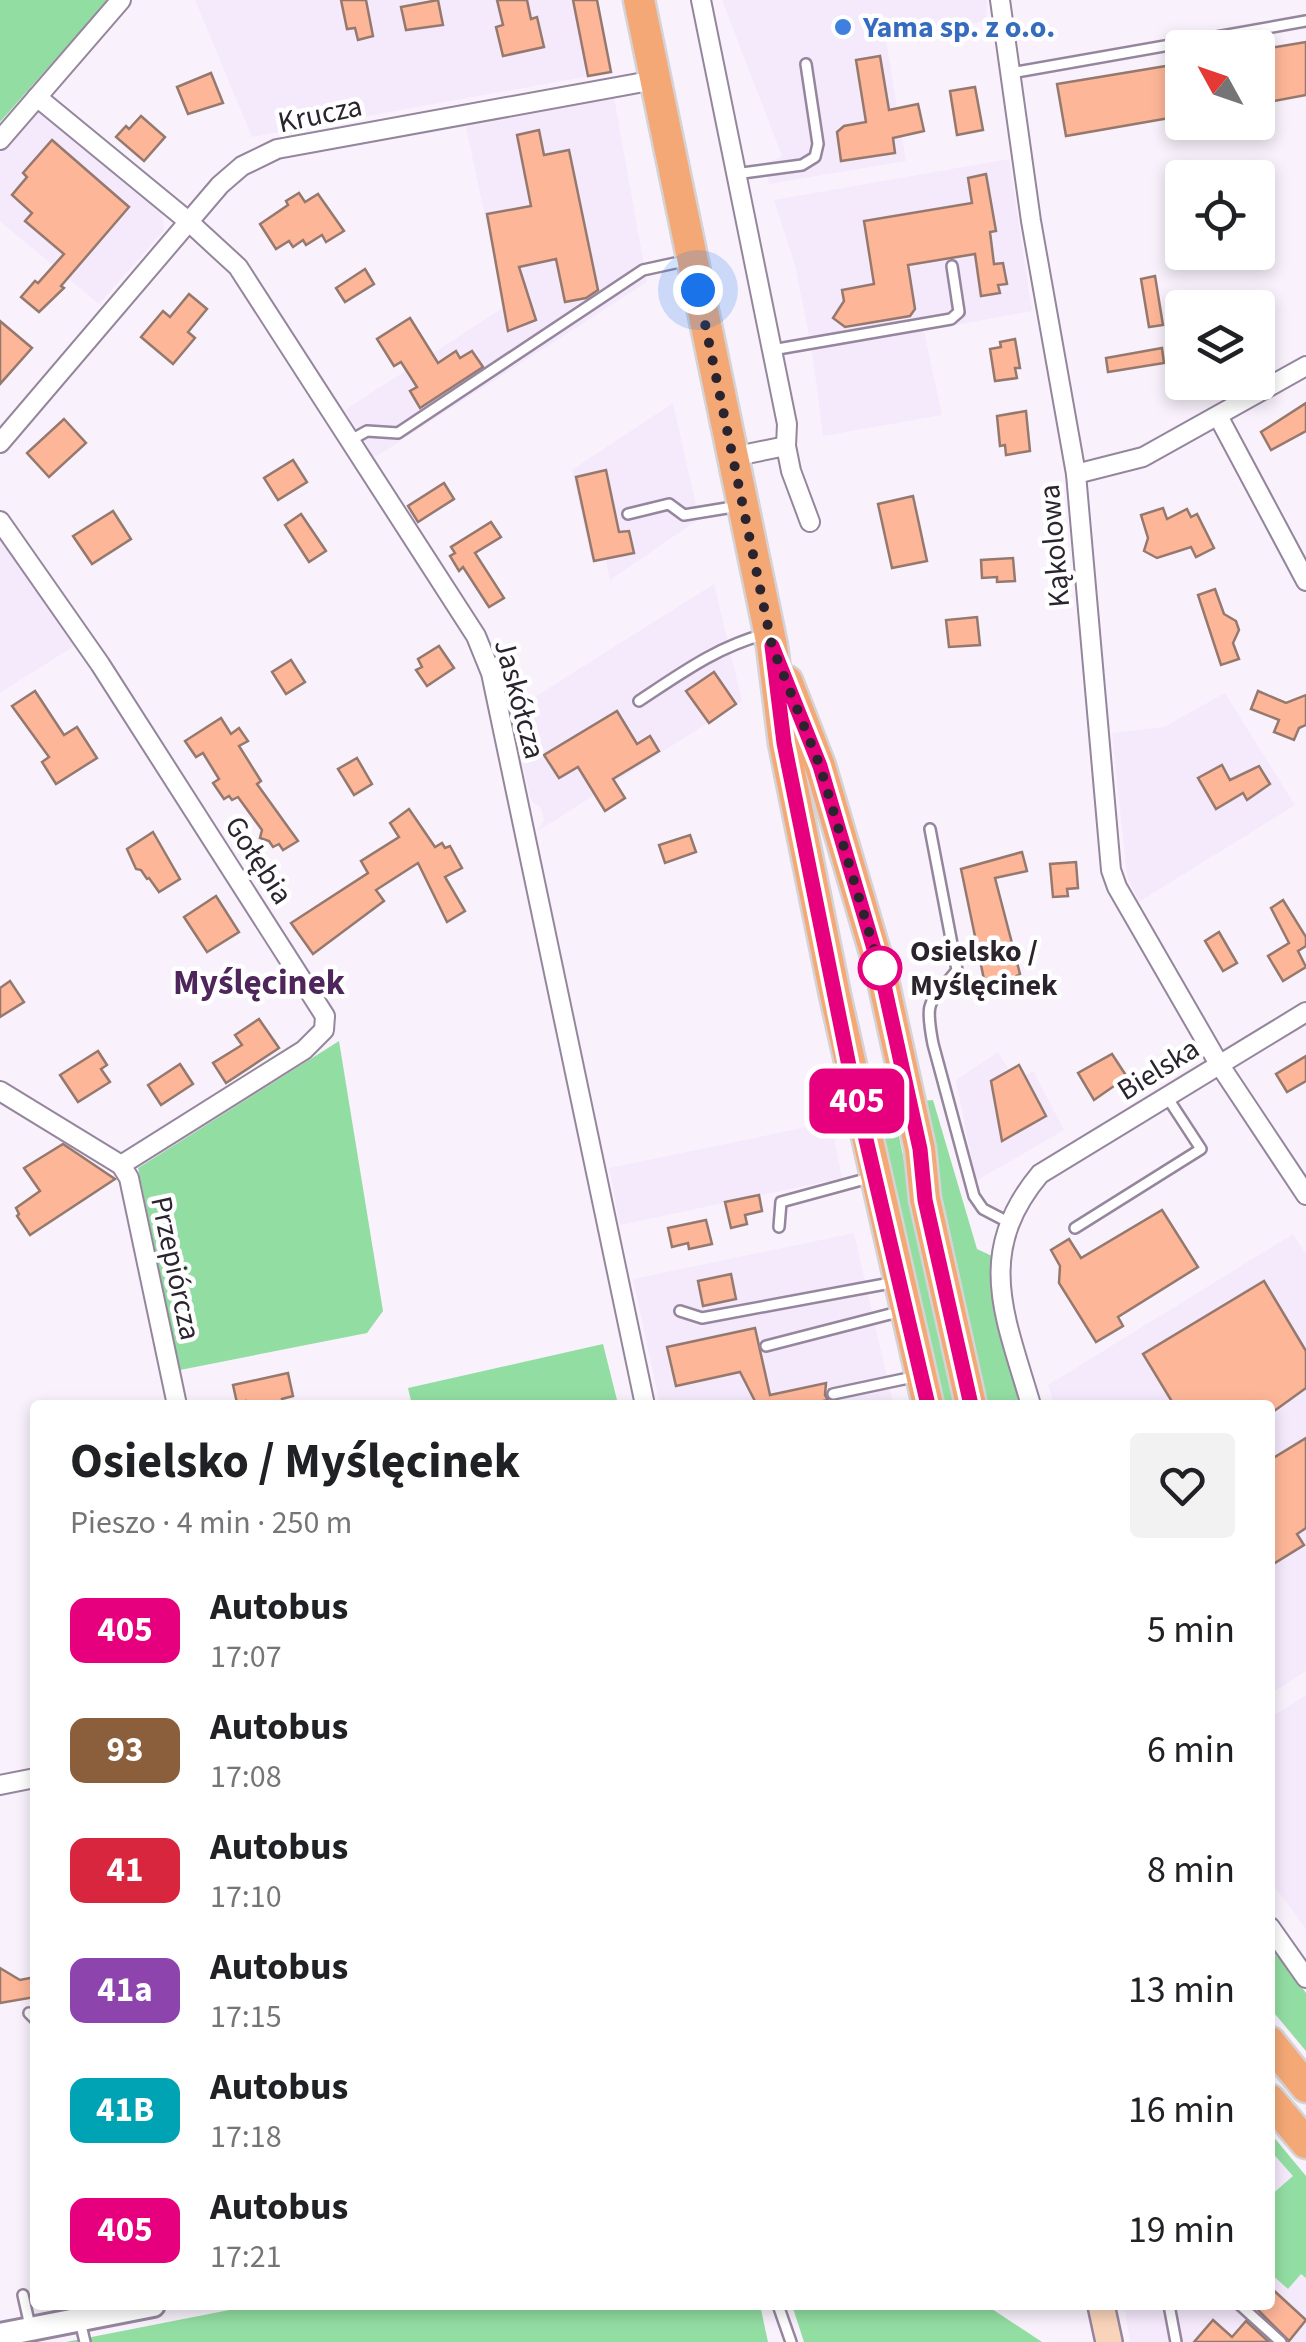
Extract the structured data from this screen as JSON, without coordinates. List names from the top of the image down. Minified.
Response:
{"streets":{"street":["Krucza","Kąkolowa","Jaskółcza","Gołębia","Bielska","Przepiórcza"]},"crossings":[["Krucza","Jaskółcza"],["Kąkolowa","Bielska"],["Gołębia","Przepiórcza"]],"districts":["Myślęcinek"],"places":["Yama sp. z o.o.","Osielsko / Myślęcinek"],"lines":["bus line 405"],"north":"top left","page":{"on_map":"405","heading":["Osielsko / Myślęcinek","Pieszo · 4 min · 250 m"],"list":[{"mark":"405","name":"Autobus","note":"17:07","value":"5 min"},{"mark":"93","name":"Autobus","note":"17:08","value":"6 min"},{"mark":"41","name":"Autobus","note":"17:10","value":"8 min"},{"mark":"41a","name":"Autobus","note":"17:15","value":"13 min"},{"mark":"41B","name":"Autobus","note":"17:18","value":"16 min"},{"mark":"405","name":"Autobus","note":"17:21","value":"19 min"}]}}
